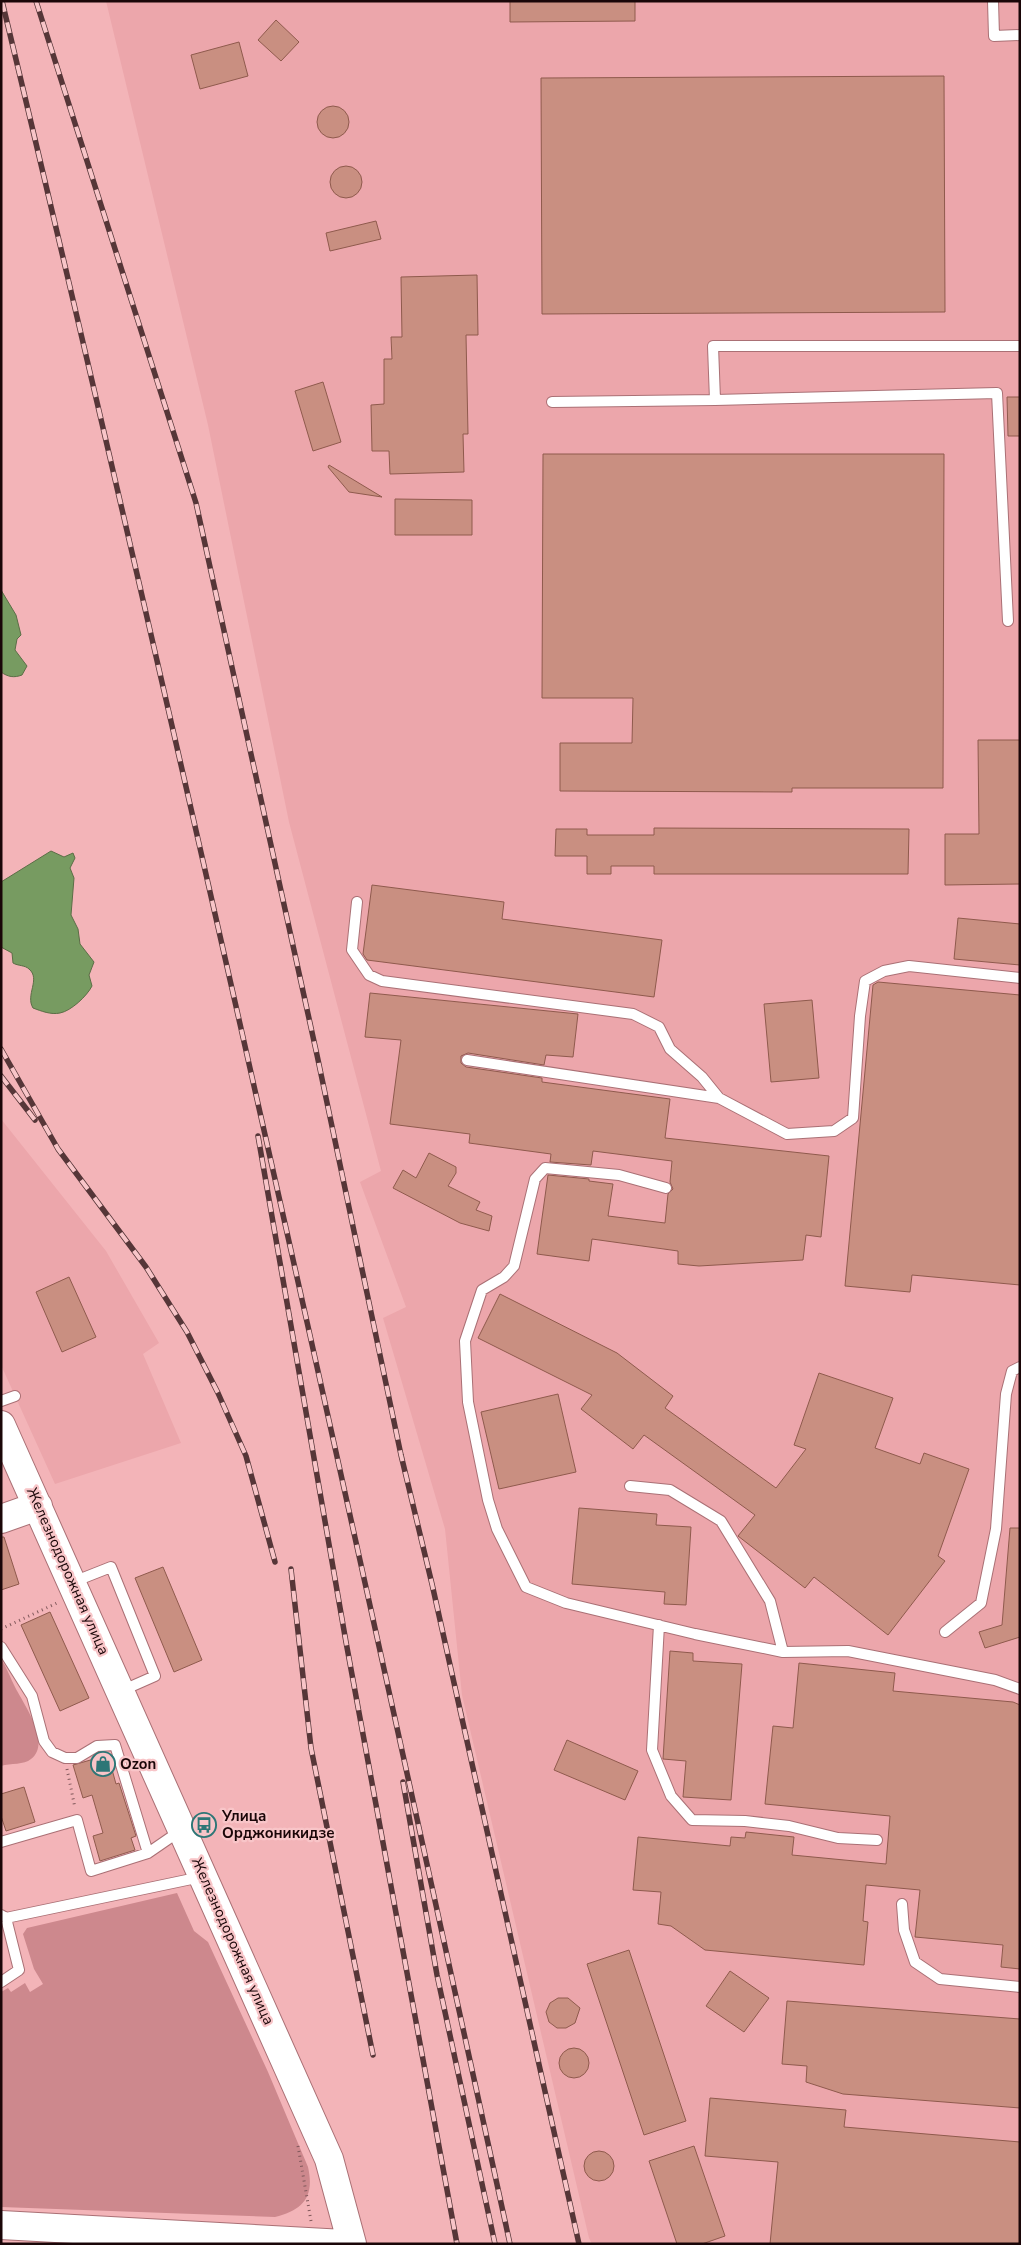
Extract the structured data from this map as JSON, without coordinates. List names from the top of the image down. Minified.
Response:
{"streets":{"street":["Железнодорожная улица"]},"places":{"shop":["Ozon"],"bus stop":["Улица Орджоникидзе"]}}
